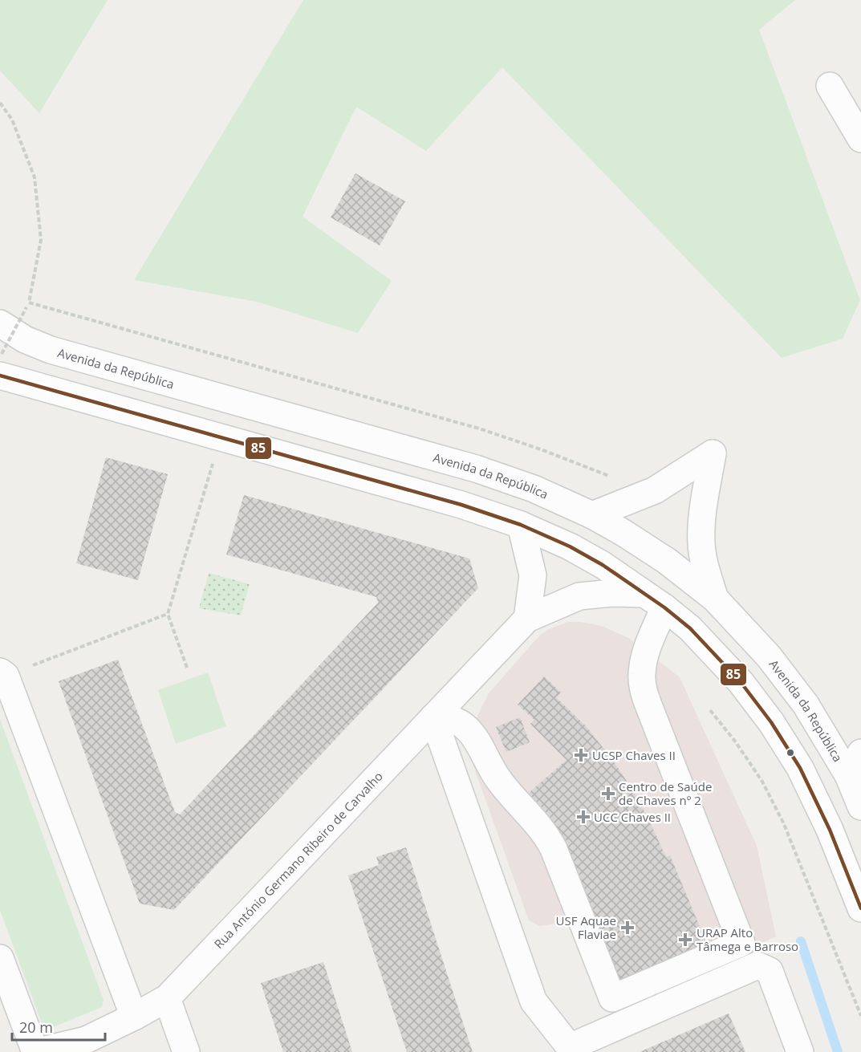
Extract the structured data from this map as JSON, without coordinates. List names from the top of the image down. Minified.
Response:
{"streets":{"street":["Avenida da República","Rua António Germano Ribeiro de Carvalho"]},"places":{"health":["UCSP Chaves II","Centro de Saúde de Chaves nº 2","UCC Chaves II","USF Aquae Flaviae","URAP Alto Tâmega e Barroso"]},"lines":["transit line 85"],"scale_bar":"20 m"}
